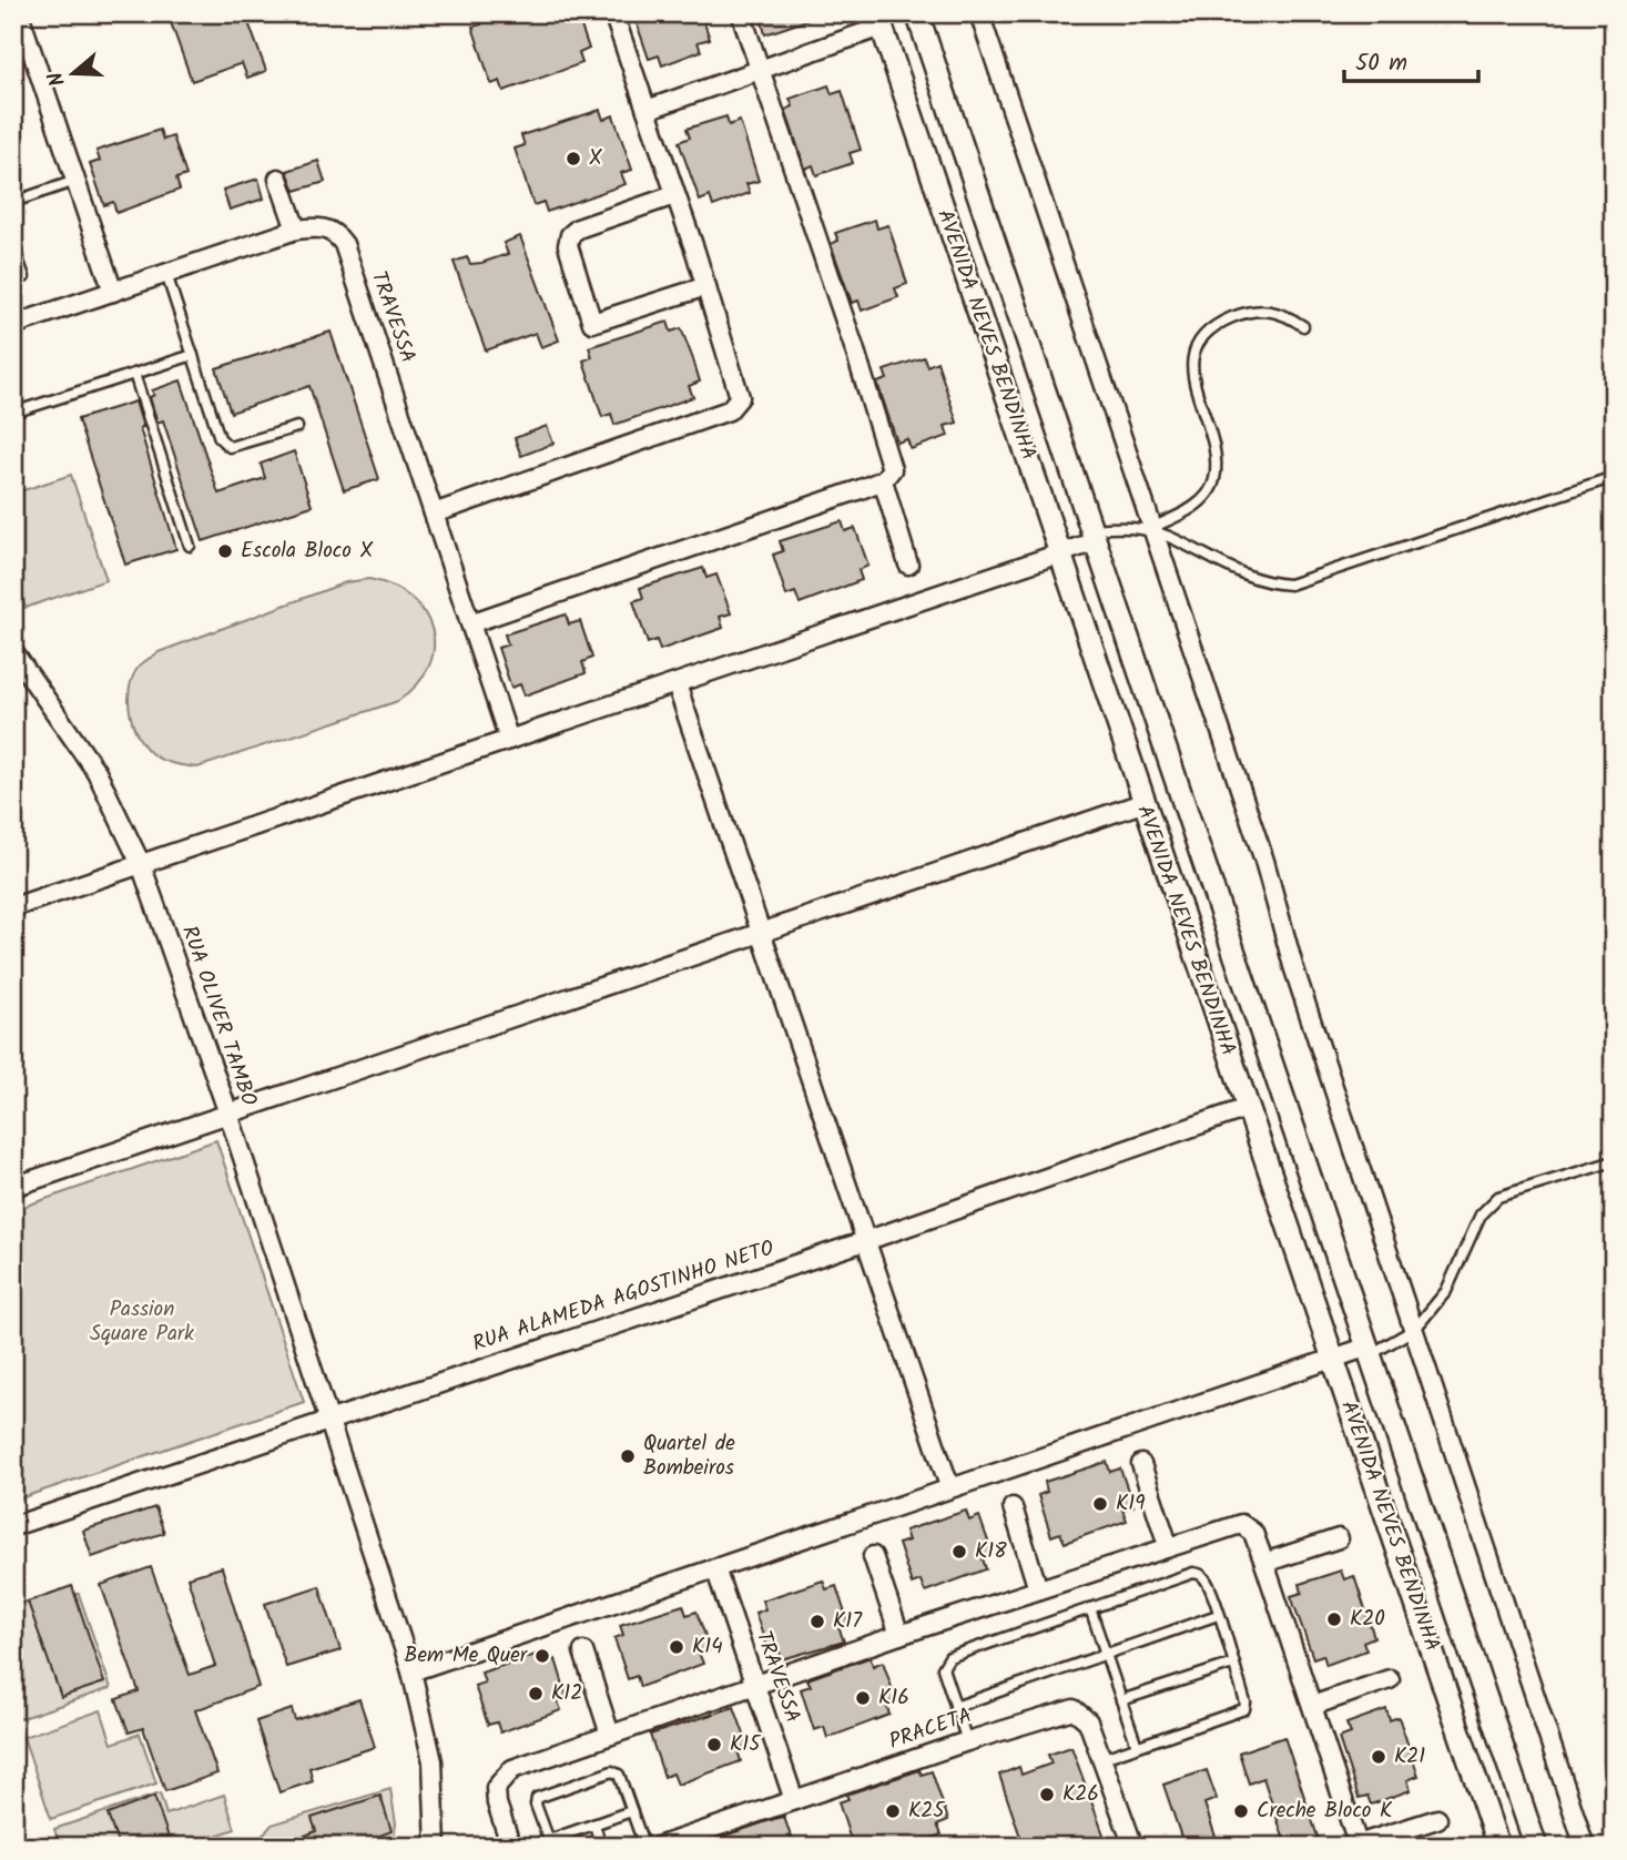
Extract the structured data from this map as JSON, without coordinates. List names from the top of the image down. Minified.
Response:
{"streets":{"street":["TRAVESSA","AVENIDA NEVES BENDINHA","RUA OLIVER TAMBO","RUA ALAMEDA AGOSTINHO NETO","PRACETA"]},"crossings":[["TRAVESSA","PRACETA"],["AVENIDA NEVES BENDINHA","RUA ALAMEDA AGOSTINHO NETO"],["RUA OLIVER TAMBO","RUA ALAMEDA AGOSTINHO NETO"]],"parks":["Passion Square Park"],"places":["X","Escola Bloco X","Quartel de Bombeiros","K19","K18","K20","K17","K14","Bem Me Quer","K12","K16","K15","K21","K26","K25","Creche Bloco K"],"scale_bar":"50 m","north":"left"}
